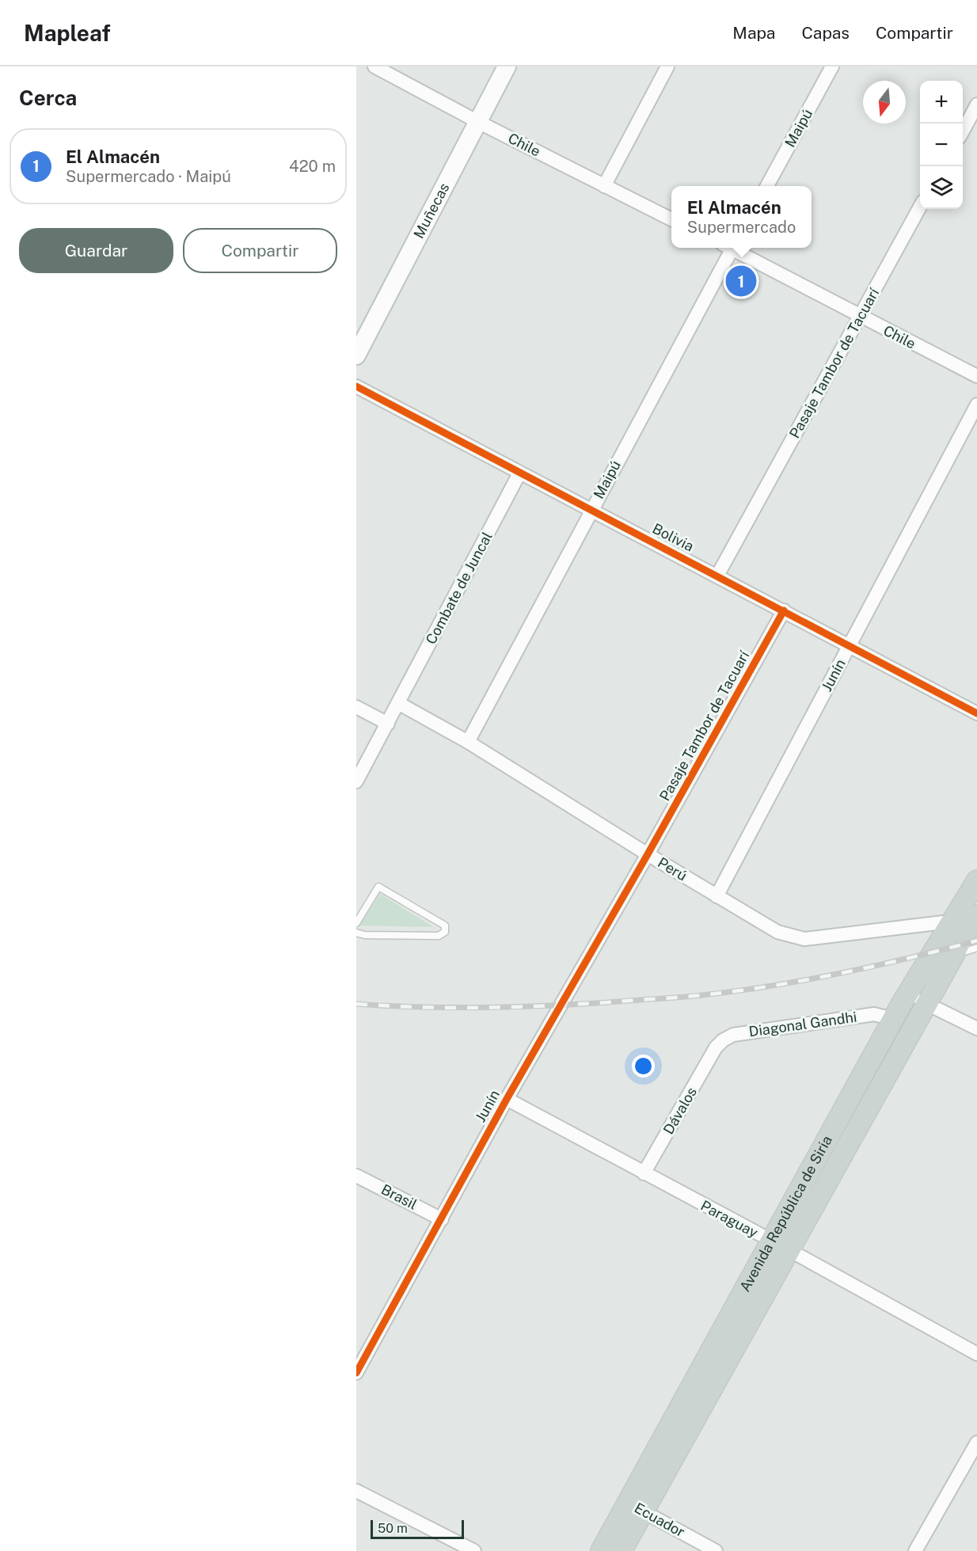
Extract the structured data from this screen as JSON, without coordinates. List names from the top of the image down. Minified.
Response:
{"streets":{"main road":["Avenida República de Siria"],"street":["Maipú","Chile","Muñecas","Pasaje Tambor de Tacuarí","Bolivia","Combate de Juncal","Junín","Perú","Diagonal Gandhi","Dávalos","Brasil","Paraguay","Ecuador"]},"crossings":[["Maipú","Bolivia"],["Maipú","Perú"],["Chile","Muñecas"],["Chile","Pasaje Tambor de Tacuarí"],["Pasaje Tambor de Tacuarí","Bolivia"],["Pasaje Tambor de Tacuarí","Junín"],["Pasaje Tambor de Tacuarí","Perú"],["Bolivia","Combate de Juncal"],["Bolivia","Junín"],["Combate de Juncal","Perú"],["Junín","Perú"],["Junín","Brasil"],["Junín","Paraguay"],["Perú","Avenida República de Siria"],["Diagonal Gandhi","Dávalos"],["Diagonal Gandhi","Avenida República de Siria"],["Dávalos","Paraguay"],["Avenida República de Siria","Paraguay"],["Avenida República de Siria","Ecuador"]],"scale_bar":"50 m","north":"bottom","page":{"header":"Mapleaf","nav":["Mapa","Capas","Compartir"],"heading":"Cerca","map_buttons":["+","−"],"list":[{"mark":"1","name":"El Almacén","note":"Supermercado · Maipú","value":"420 m"}],"popup":["El Almacén","Supermercado"],"buttons":["Guardar","Compartir"],"pins":"1","scale":"50 m"}}
